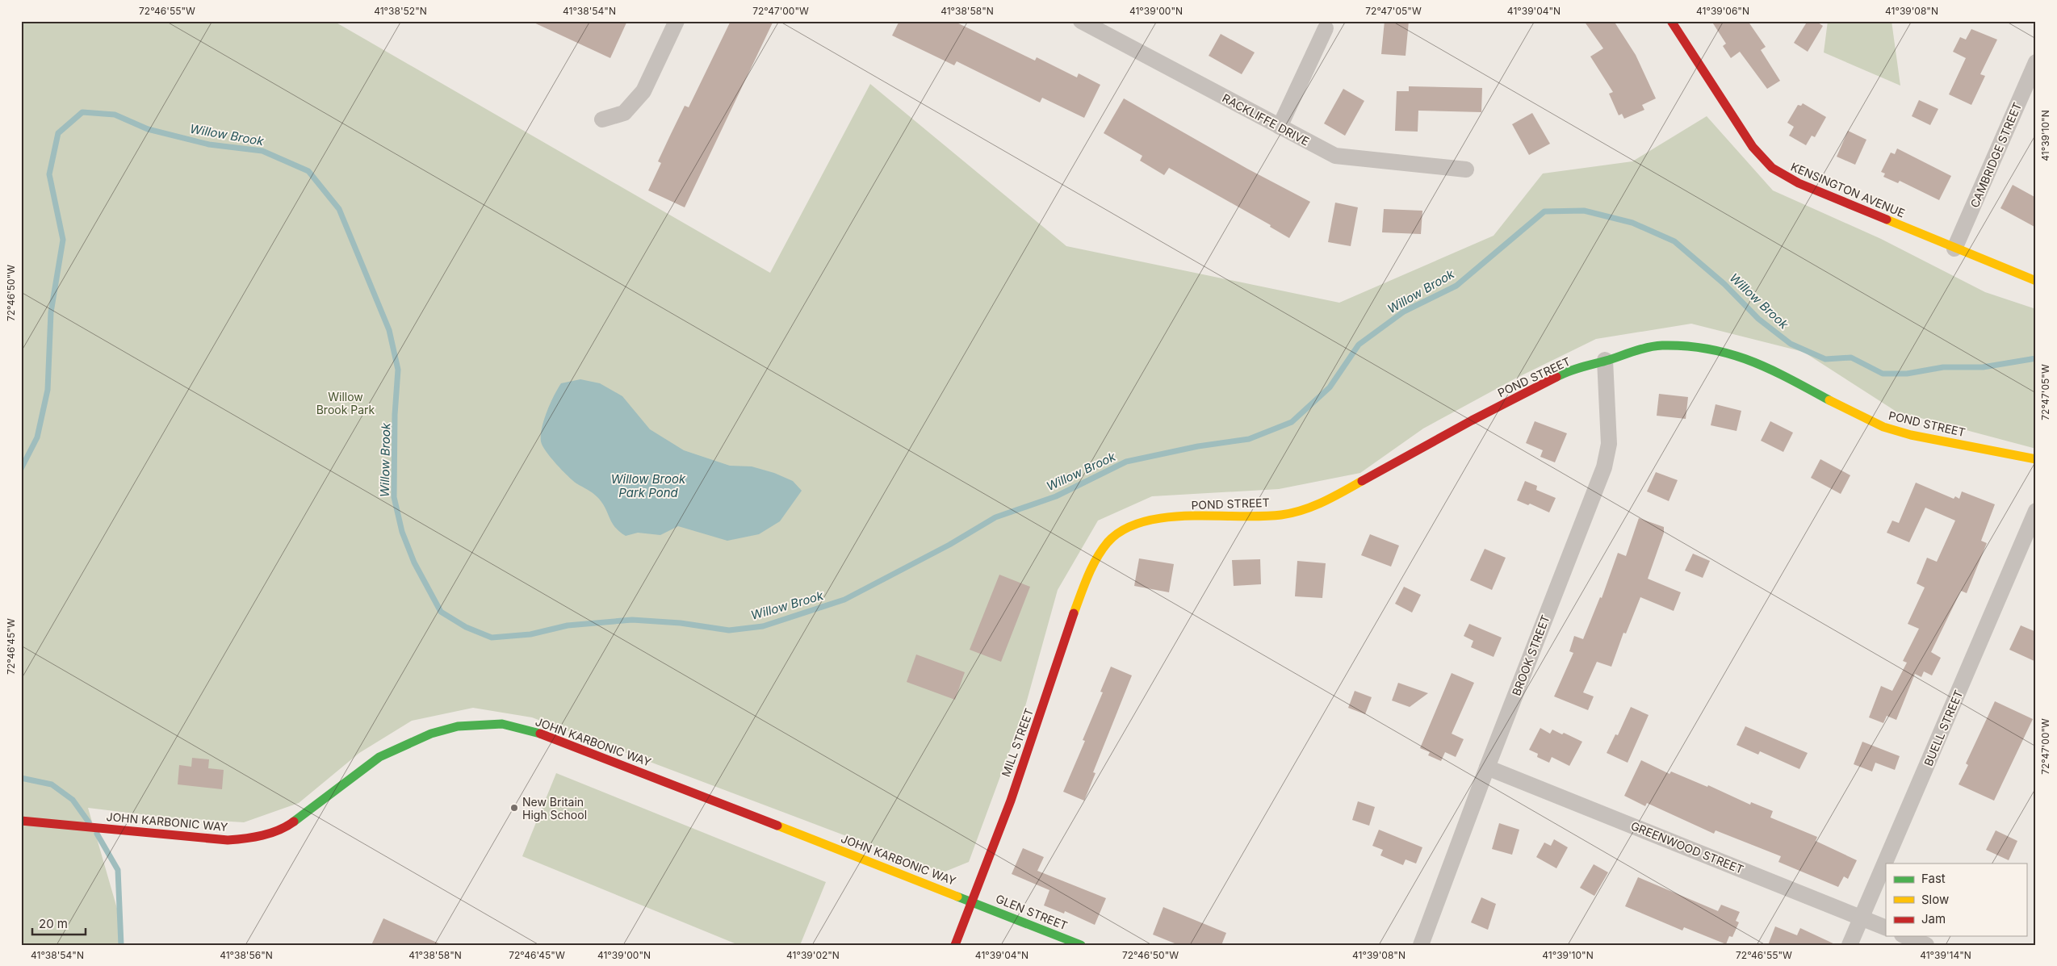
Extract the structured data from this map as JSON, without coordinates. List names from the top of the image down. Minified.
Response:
{"streets":{"street":["RACKLIFFE DRIVE","CAMBRIDGE STREET","KENSINGTON AVENUE","POND STREET","BROOK STREET","BUELL STREET","JOHN KARBONIC WAY","MILL STREET","GREENWOOD STREET","GLEN STREET"]},"crossings":[["CAMBRIDGE STREET","KENSINGTON AVENUE"],["POND STREET","BROOK STREET"],["POND STREET","MILL STREET"],["BROOK STREET","GREENWOOD STREET"],["BUELL STREET","GREENWOOD STREET"],["JOHN KARBONIC WAY","MILL STREET"],["JOHN KARBONIC WAY","GLEN STREET"],["MILL STREET","GLEN STREET"]],"water":["Willow Brook","Willow Brook Park Pond"],"parks":["Willow Brook Park"],"places":["New Britain High School"],"legend":["Fast","Slow","Jam"],"scale_bar":"20 m","coordinates":["72°46'55\"W","41°38'52\"N","41°38'54\"N","72°47'00\"W","41°38'58\"N","41°39'00\"N","72°47'05\"W","41°39'04\"N","41°39'06\"N","41°39'08\"N","41°39'10\"N","72°46'50\"W","72°46'45\"W","41°38'56\"N","41°39'02\"N","41°39'14\"N"]}
